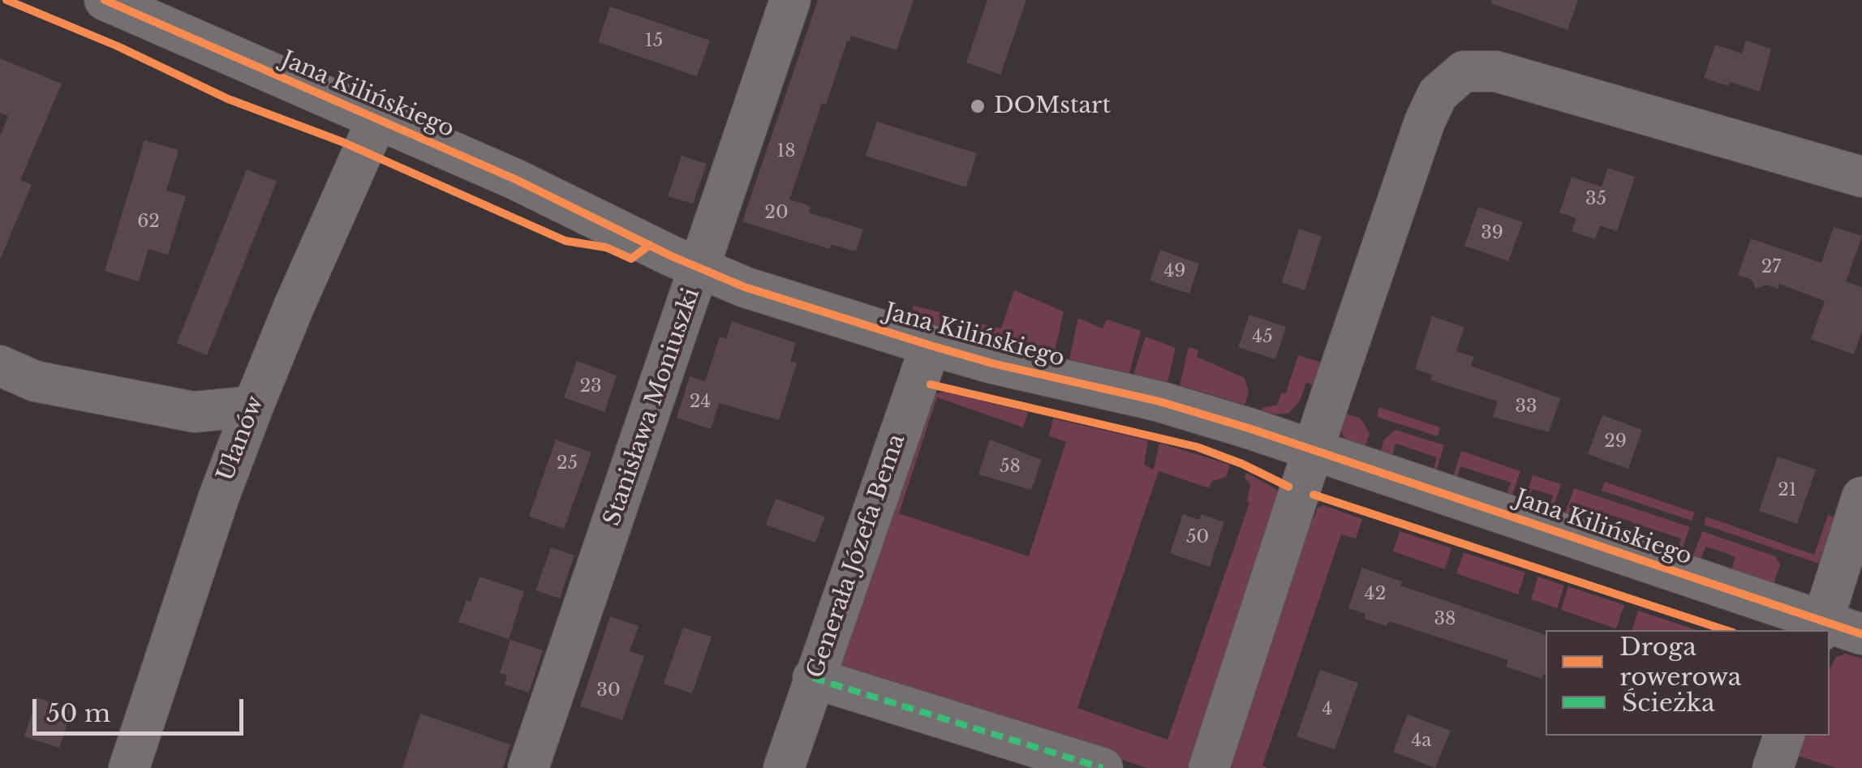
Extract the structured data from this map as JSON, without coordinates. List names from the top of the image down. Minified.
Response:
{"streets":{"street":["Jana Kilińskiego","Stanisława Moniuszki","Ułanów","Generała Józefa Bema"]},"crossings":[["Jana Kilińskiego","Stanisława Moniuszki"],["Jana Kilińskiego","Ułanów"],["Jana Kilińskiego","Generała Józefa Bema"]],"places":["DOMstart"],"house_numbers":["15","18","35","20","62","39","27","49","45","23","24","33","29","25","58","21","50","42","38","30","4","4a"],"legend":["Droga rowerowa","Ścieżka"],"scale_bar":"50 m"}
